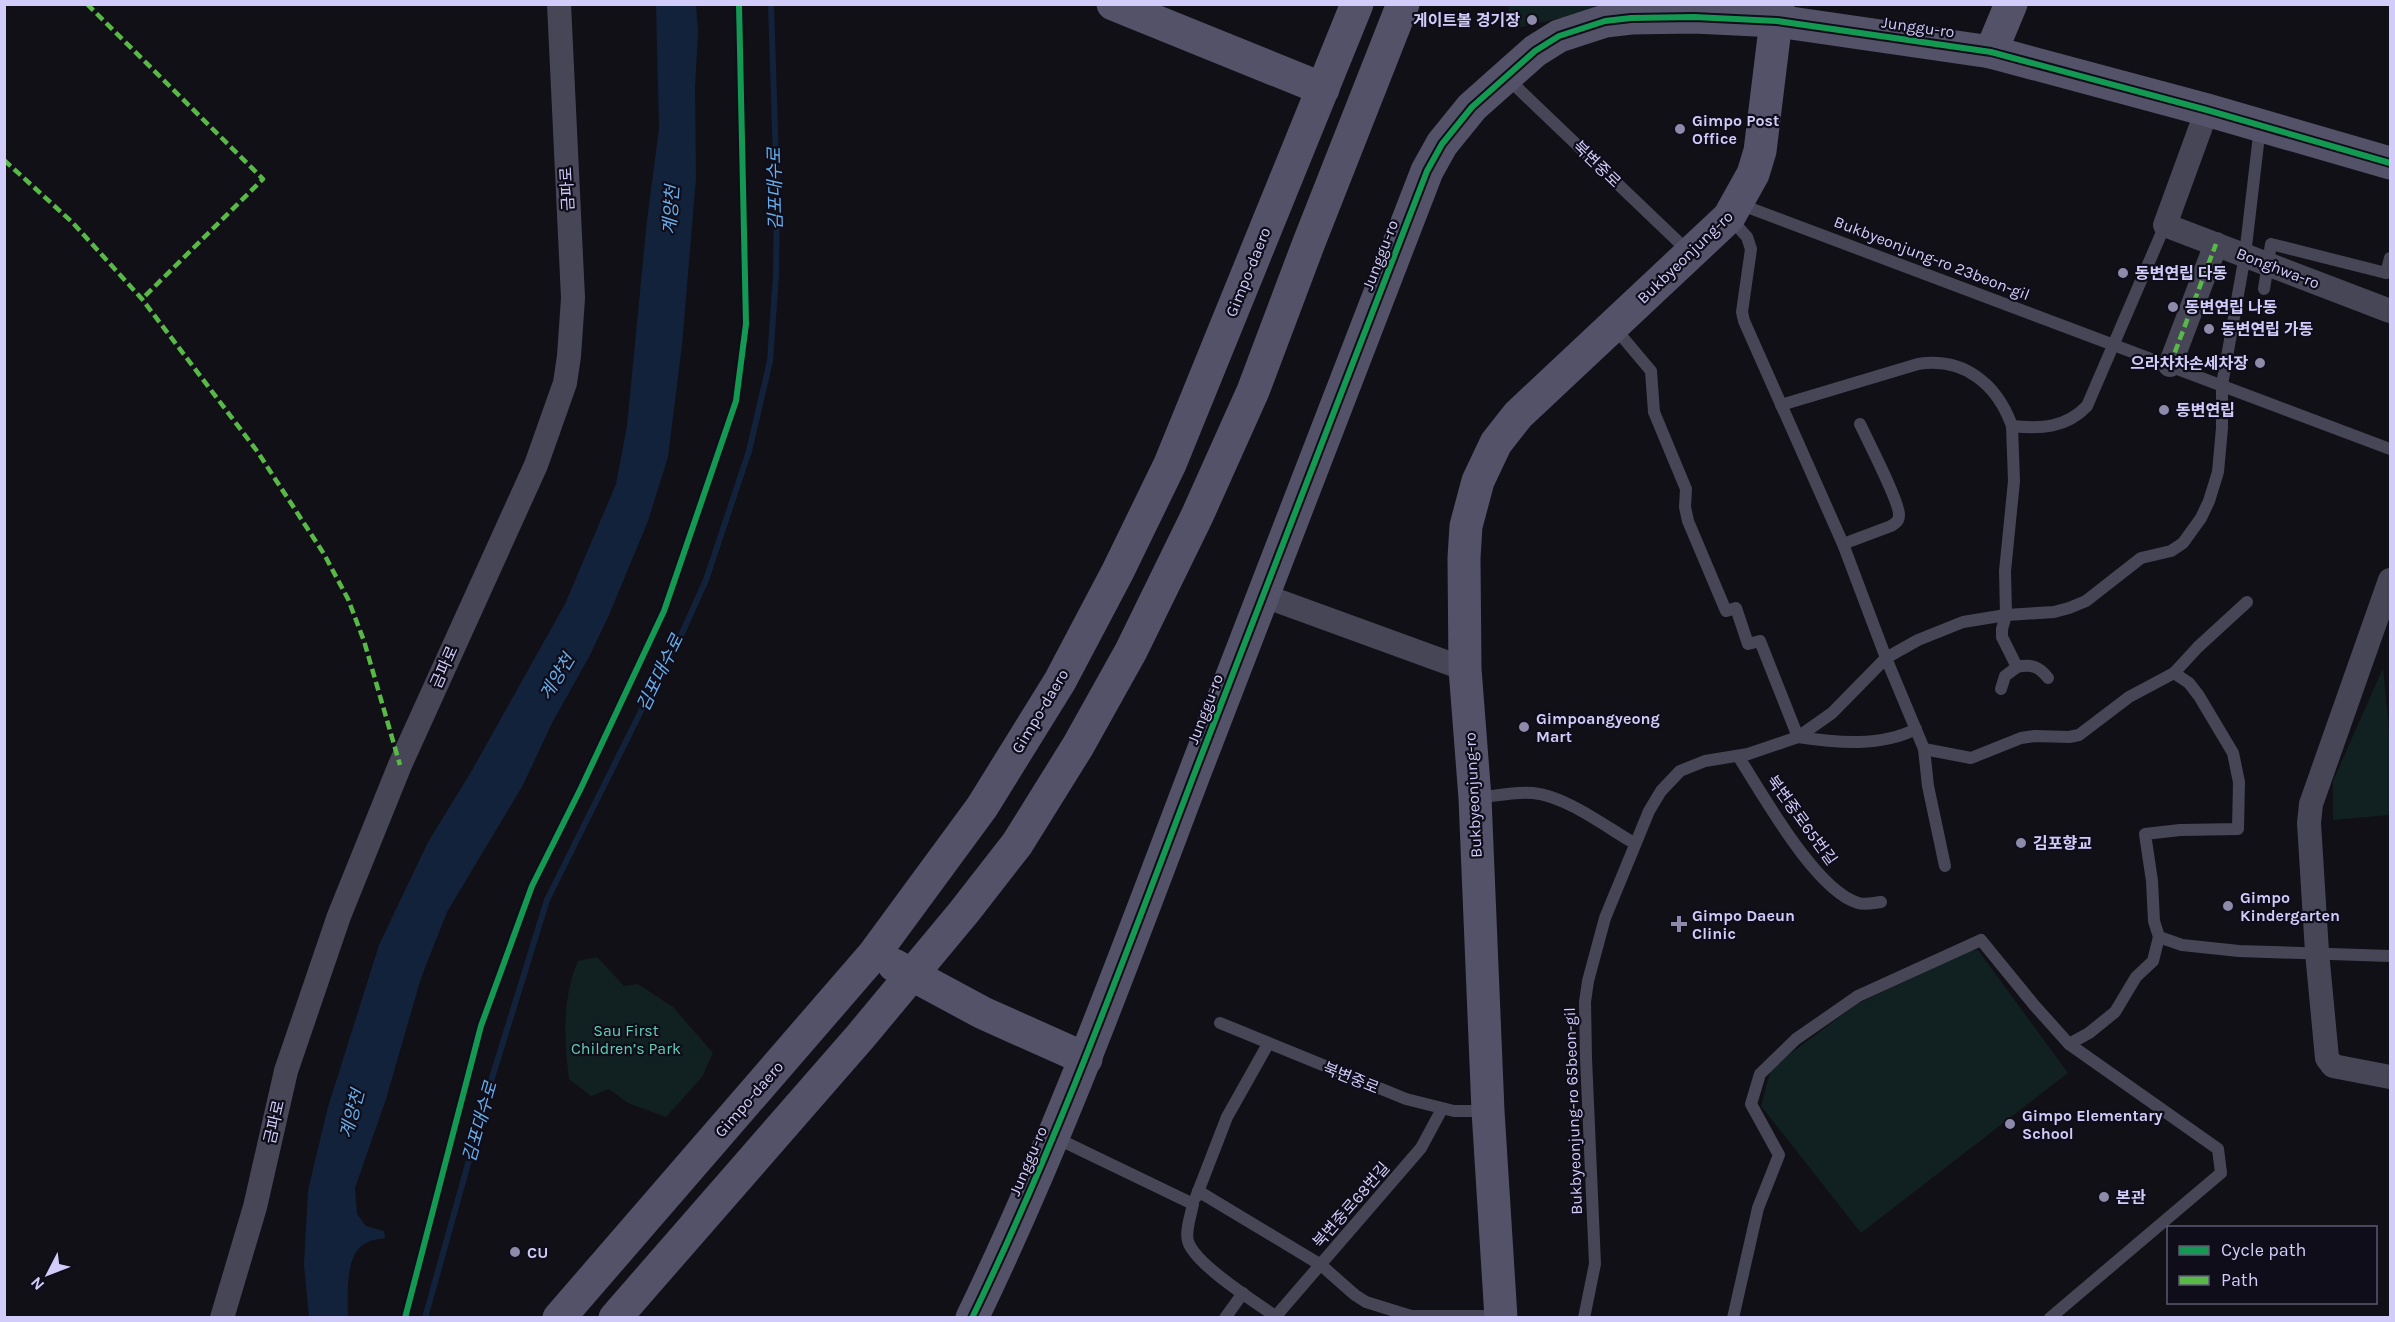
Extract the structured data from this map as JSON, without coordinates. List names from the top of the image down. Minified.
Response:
{"streets":{"street":["Junggu-ro","금파로","Bukbyeonjung-ro","Bonghwa-ro","Gimpo-daero"],"lane":["북변중로","Bukbyeonjung-ro 23beon-gil","북변중로65번길","Bukbyeonjung-ro 65beon-gil","북변중로68번길"]},"crossings":[["Junggu-ro","북변중로"],["Junggu-ro","Bukbyeonjung-ro"],["북변중로","Bukbyeonjung-ro"],["북변중로","북변중로68번길"],["Bukbyeonjung-ro","Bukbyeonjung-ro 23beon-gil"],["북변중로65번길","Bukbyeonjung-ro 65beon-gil"]],"water":["김포대수로","계양천"],"parks":["Sau First Children’s Park"],"places":{"other":["게이트볼 경기장","Gimpo Post Office","동변연립 다동","동변연립 나동","동변연립 가동","으라차차손세차장","동변연립","Gimpoangyeong Mart","김포향교","Gimpo Kindergarten","Gimpo Elementary School","본관","CU"],"health":["Gimpo Daeun Clinic"]},"legend":["Cycle path","Path"],"north":"bottom left"}
